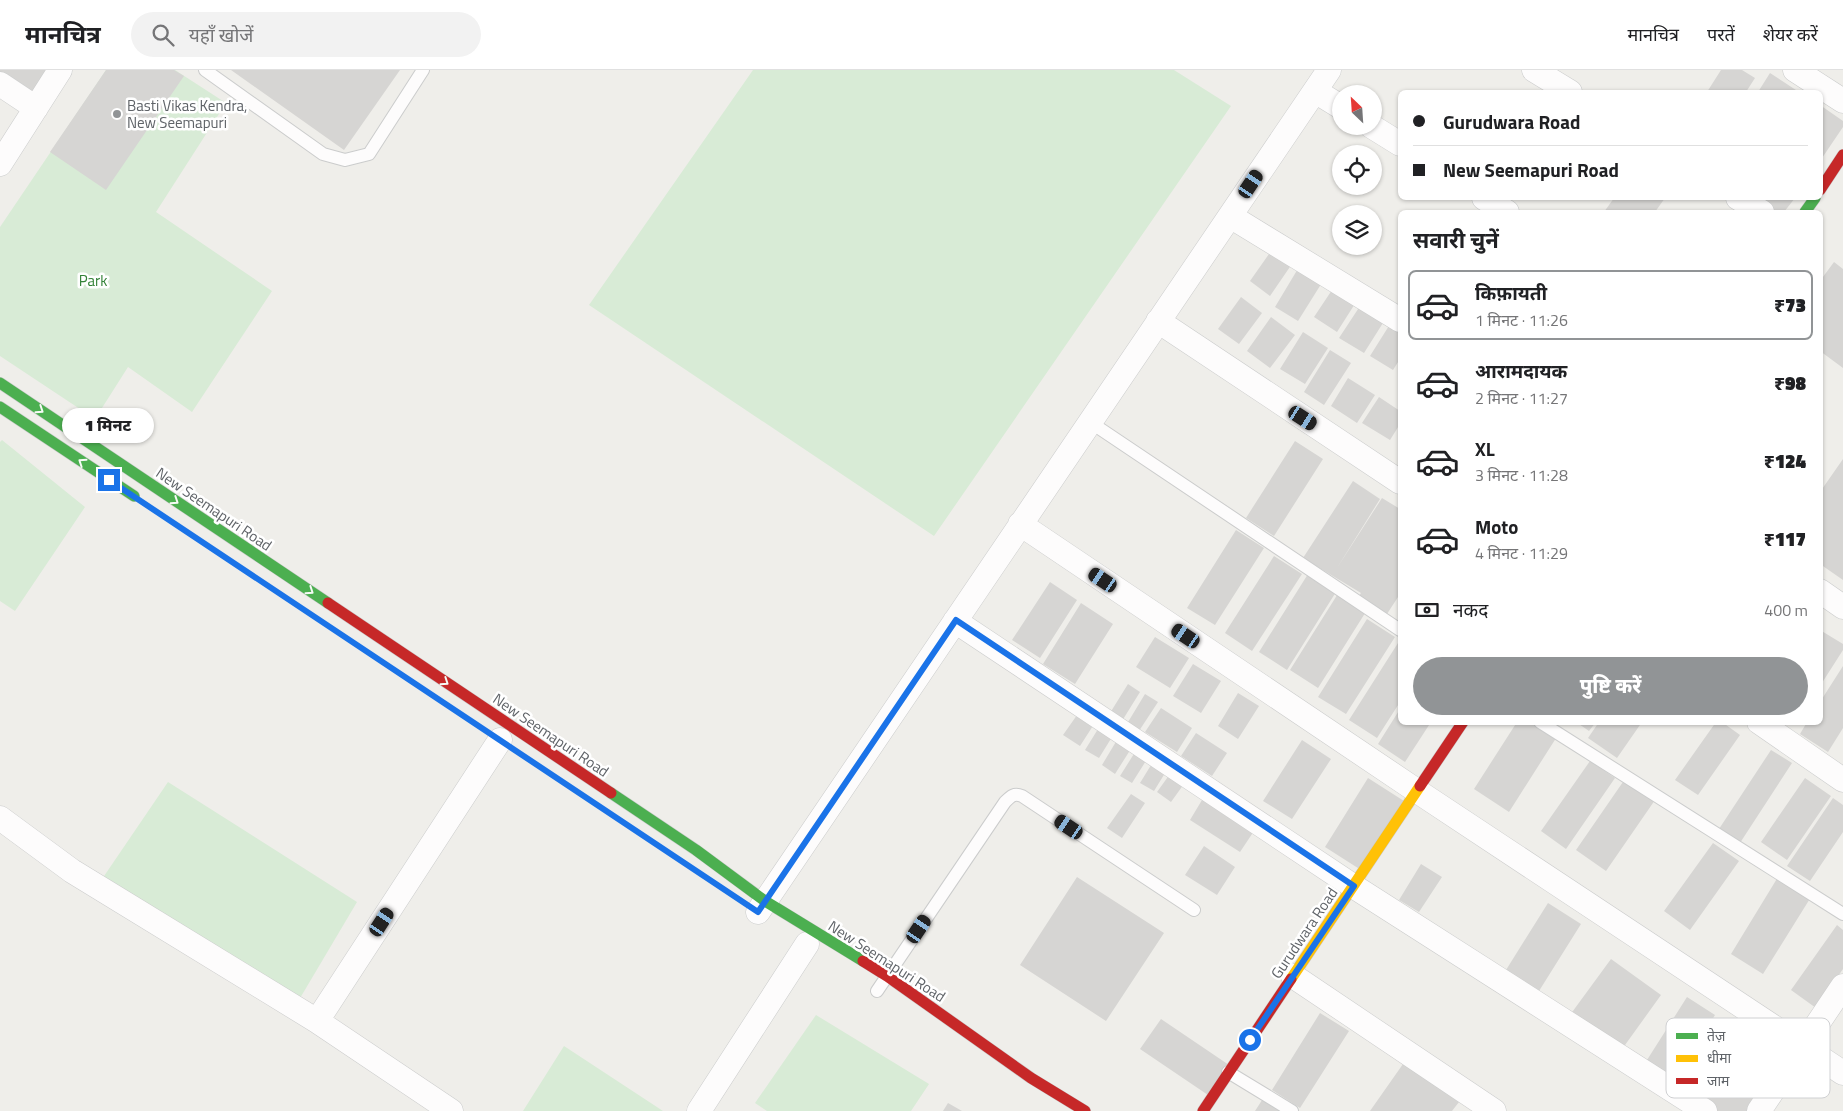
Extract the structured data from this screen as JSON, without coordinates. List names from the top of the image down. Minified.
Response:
{"streets":{"main road":["New Seemapuri Road","Gurudwara Road"]},"one_way":["New Seemapuri Road"],"parks":["Park"],"places":["Basti Vikas Kendra, New Seemapuri"],"legend":["तेज़","धीमा","जाम"],"north":"top left","page":{"header":"मानचित्र","search":"यहाँ खोजें","nav":["मानचित्र","परतें","शेयर करें"],"banner":["Gurudwara Road","New Seemapuri Road"],"heading":"सवारी चुनें","list":[{"name":"किफ़ायती","note":"1 मिनट · 11:26","value":"₹73"},{"name":"आरामदायक","note":"2 मिनट · 11:27","value":"₹98"},{"name":"XL","note":"3 मिनट · 11:28","value":"₹124"},{"name":"Moto","note":"4 मिनट · 11:29","value":"₹117"}],"bubble":"1 मिनट","pay":["नकद","400 m"],"buttons":"पुष्टि करें"}}
